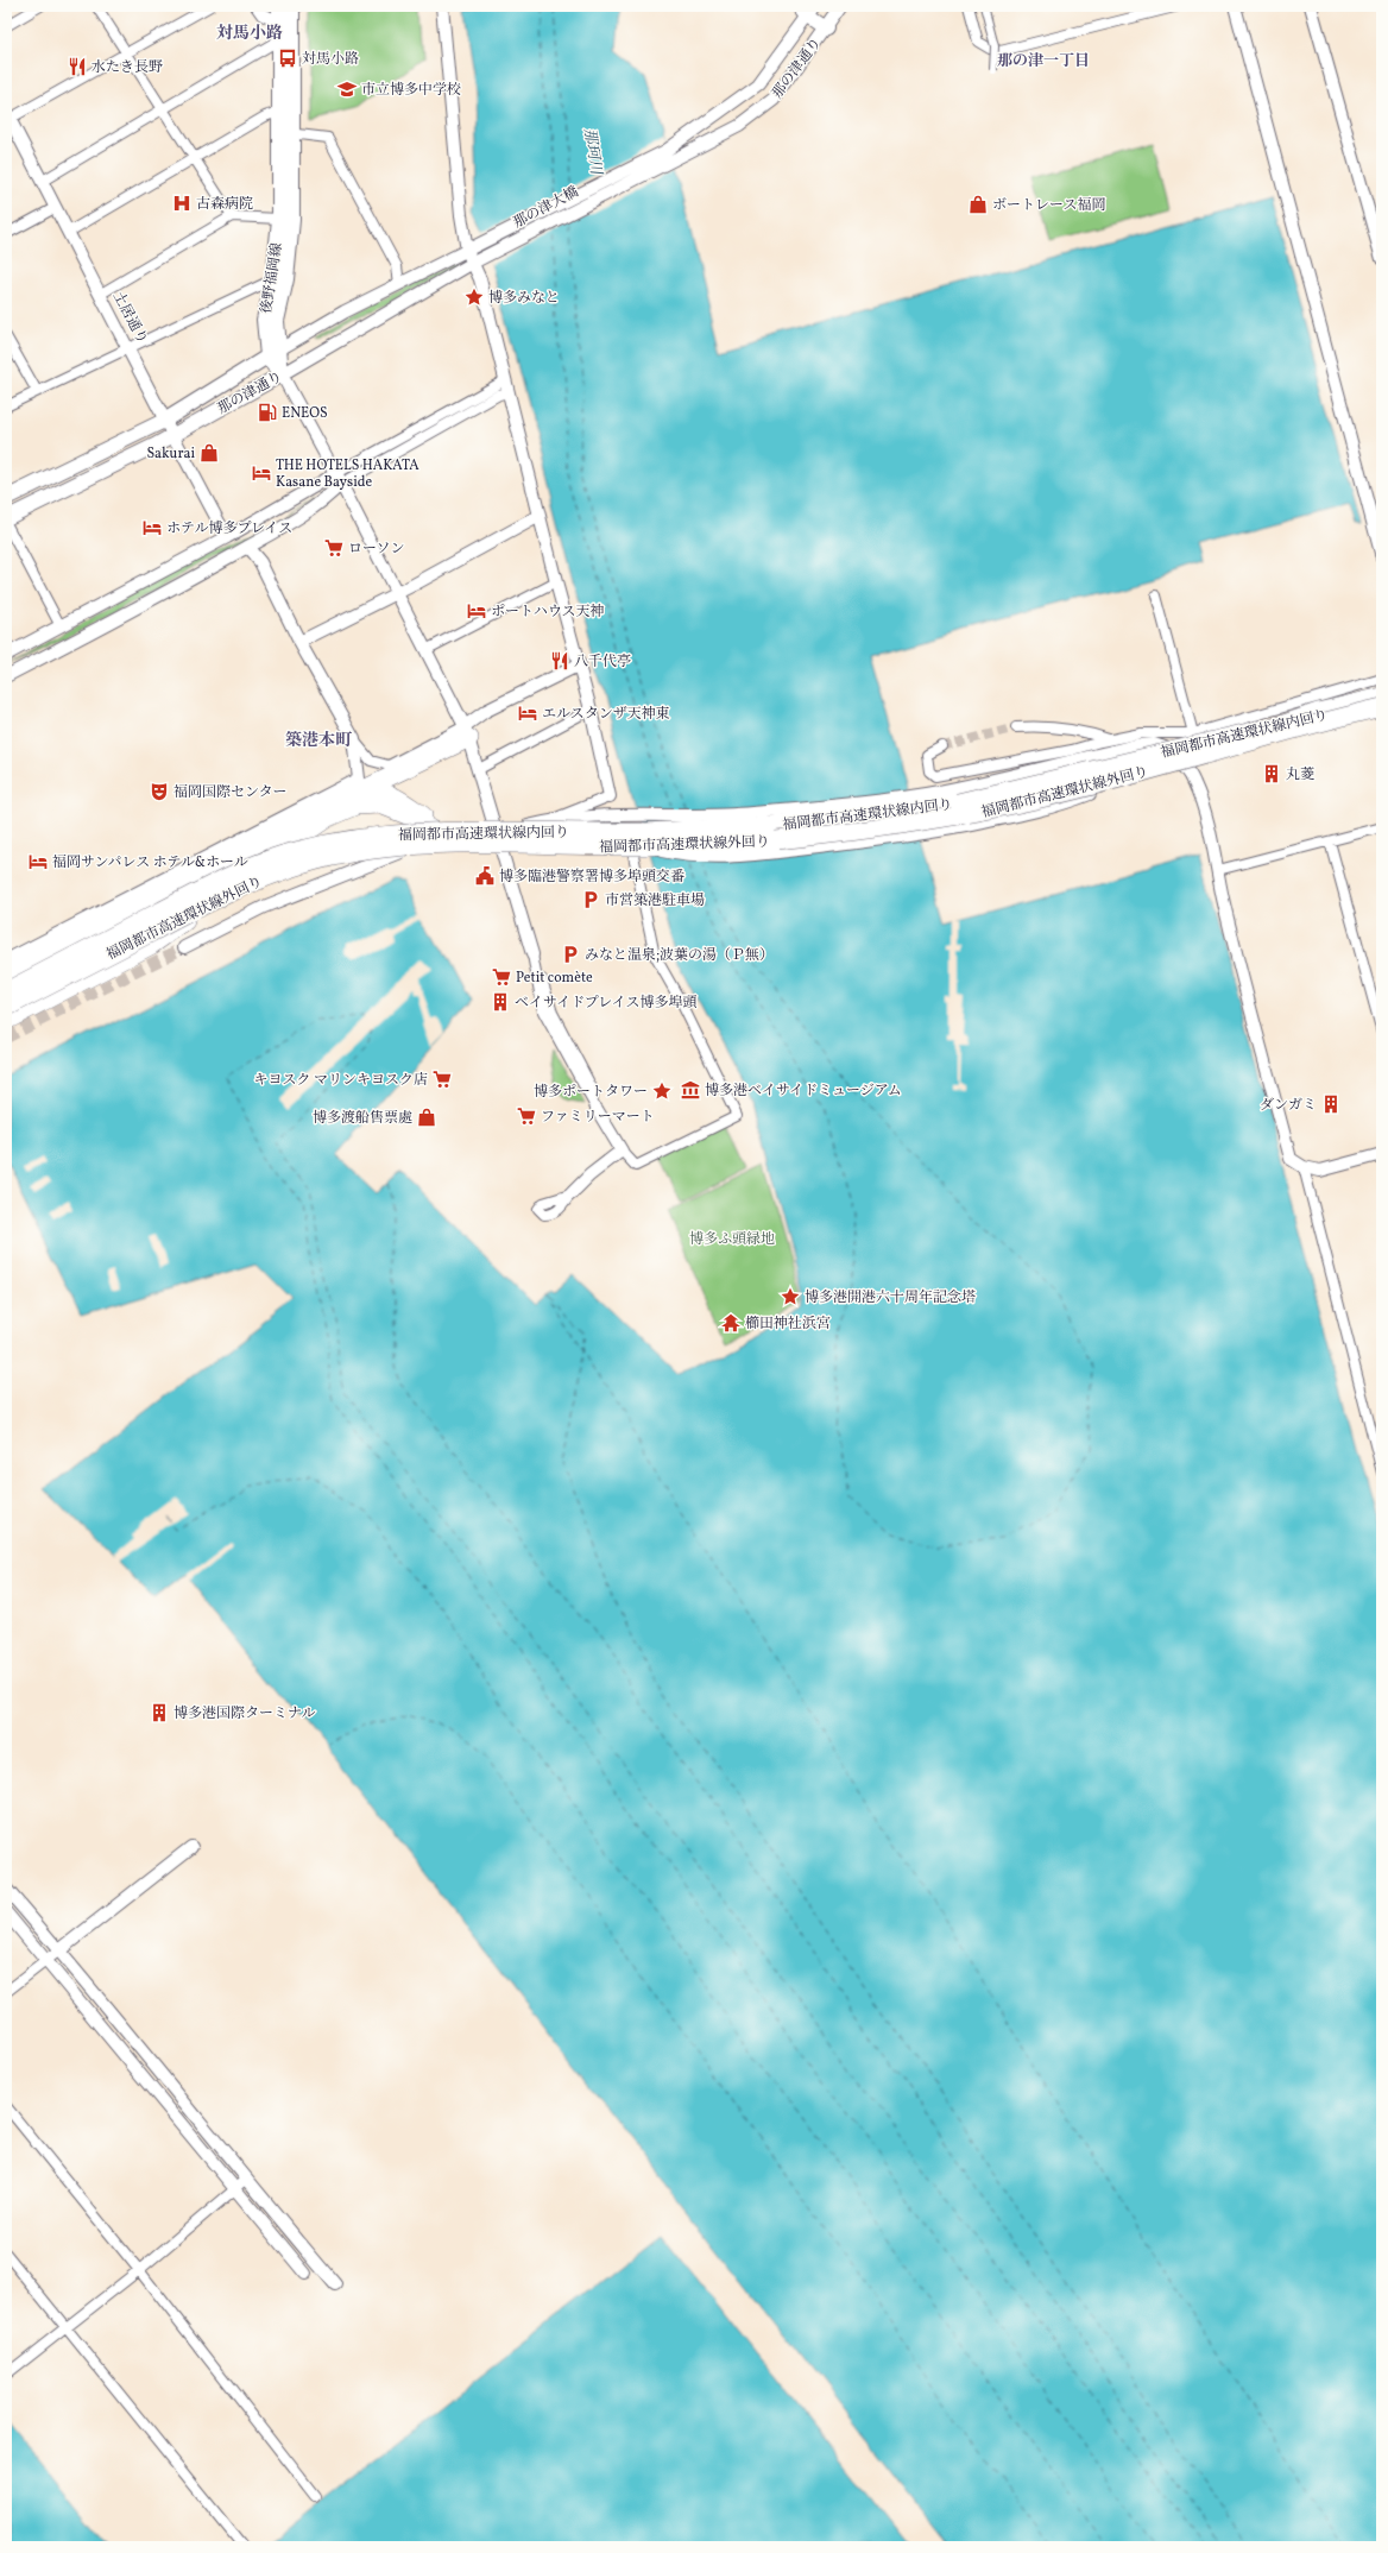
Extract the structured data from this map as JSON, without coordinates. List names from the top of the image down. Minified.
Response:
{"streets":{"highway":["福岡都市高速環状線内回り","福岡都市高速環状線外回り"],"main road":["那の津通り","後野福岡線"],"street":["那の津大橋","土居通り"]},"crossings":[["那の津通り","那の津大橋"],["那の津通り","後野福岡線"],["那の津通り","土居通り"]],"districts":["対馬小路","那の津一丁目","築港本町"],"water":["那珂川"],"parks":["博多ふ頭緑地"],"places":{"bus stop":["対馬小路"],"restaurant":["水たき長野","八千代亭"],"school or university":["市立博多中学校"],"hospital":["古森病院"],"shop":["ボートレース福岡","Sakurai","博多渡船售票處"],"place":["博多みなと","博多ポートタワー","博多港開港六十周年記念塔"],"fuel station":["ENEOS"],"hotel":["THE HOTELS HAKATA Kasane Bayside","ホテル博多プレイス","ポートハウス天神","エルスタンザ天神東","福岡サンパレス ホテル&ホール"],"supermarket":["ローソン","Petit comète","キヨスク マリンキヨスク店","ファミリーマート"],"building":["丸菱","ベイサイドプレイス博多埠頭","ダンガミ","博多港国際ターミナル"],"theatre":["福岡国際センター"],"public building":["博多臨港警察署博多埠頭交番"],"parking":["市営築港駐車場","みなと温泉;波葉の湯（Ｐ無）"],"museum":["博多港ベイサイドミュージアム"],"temple":["櫛田神社浜宮"]}}
